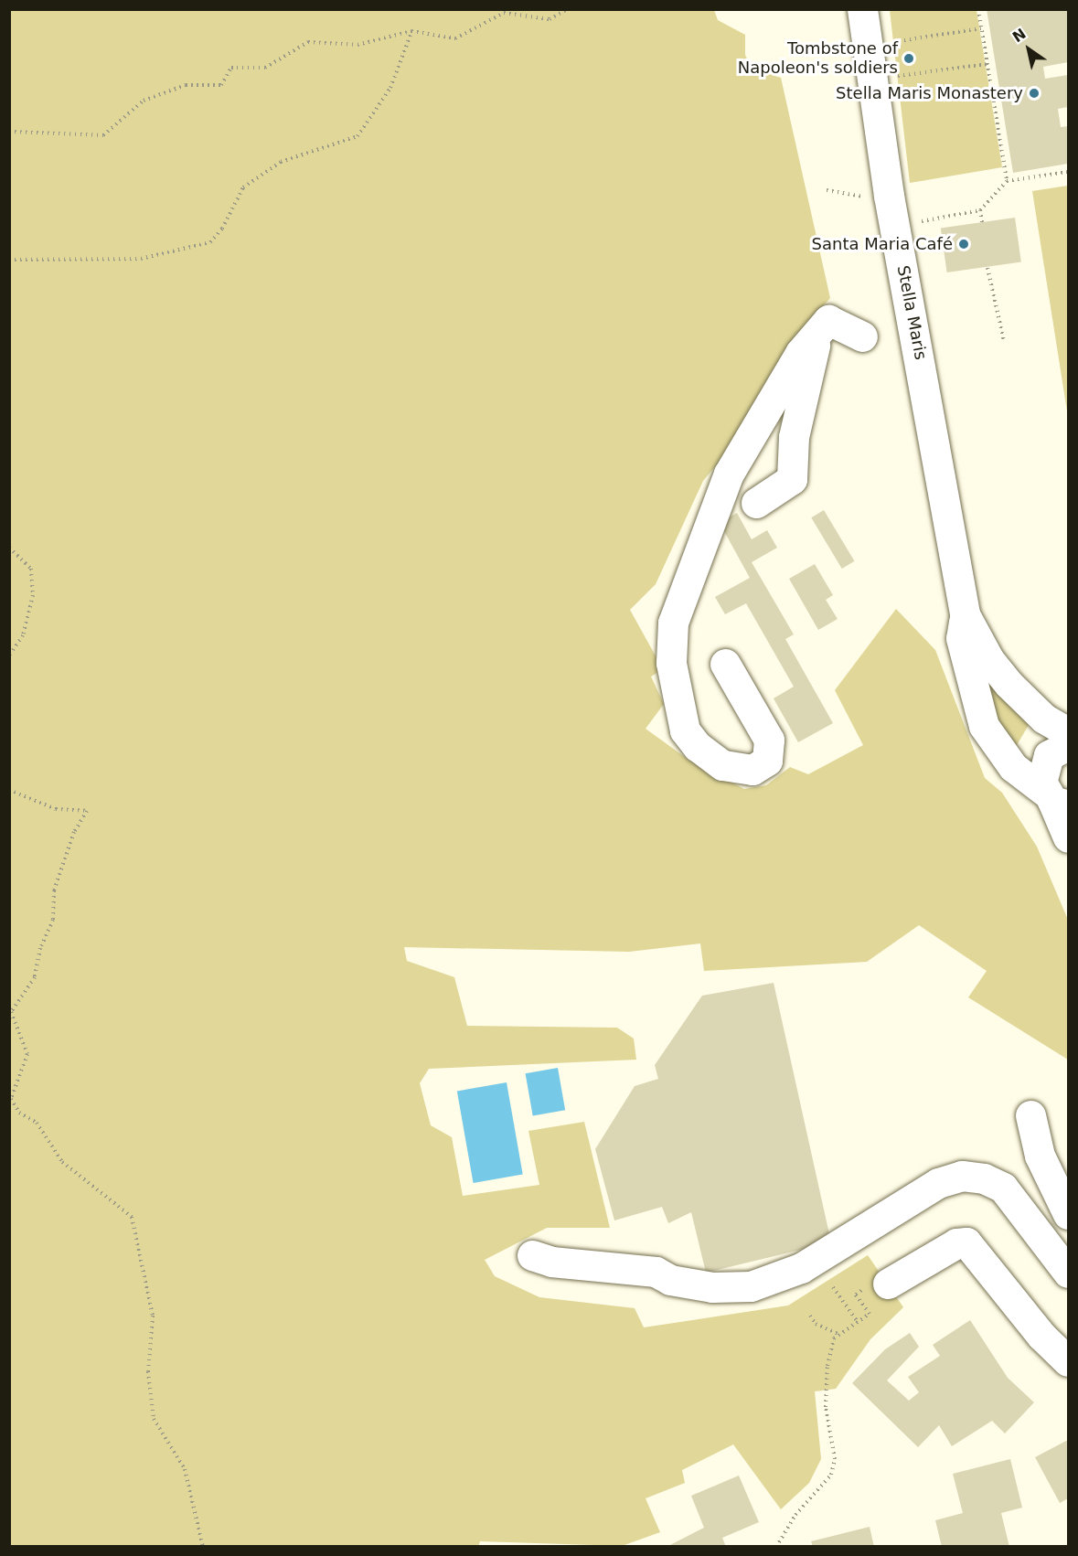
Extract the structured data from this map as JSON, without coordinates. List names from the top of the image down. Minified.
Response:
{"streets":{"street":["Stella Maris"]},"places":["Tombstone of Napoleon's soldiers","Stella Maris Monastery","Santa Maria Café"],"north":"top left"}
